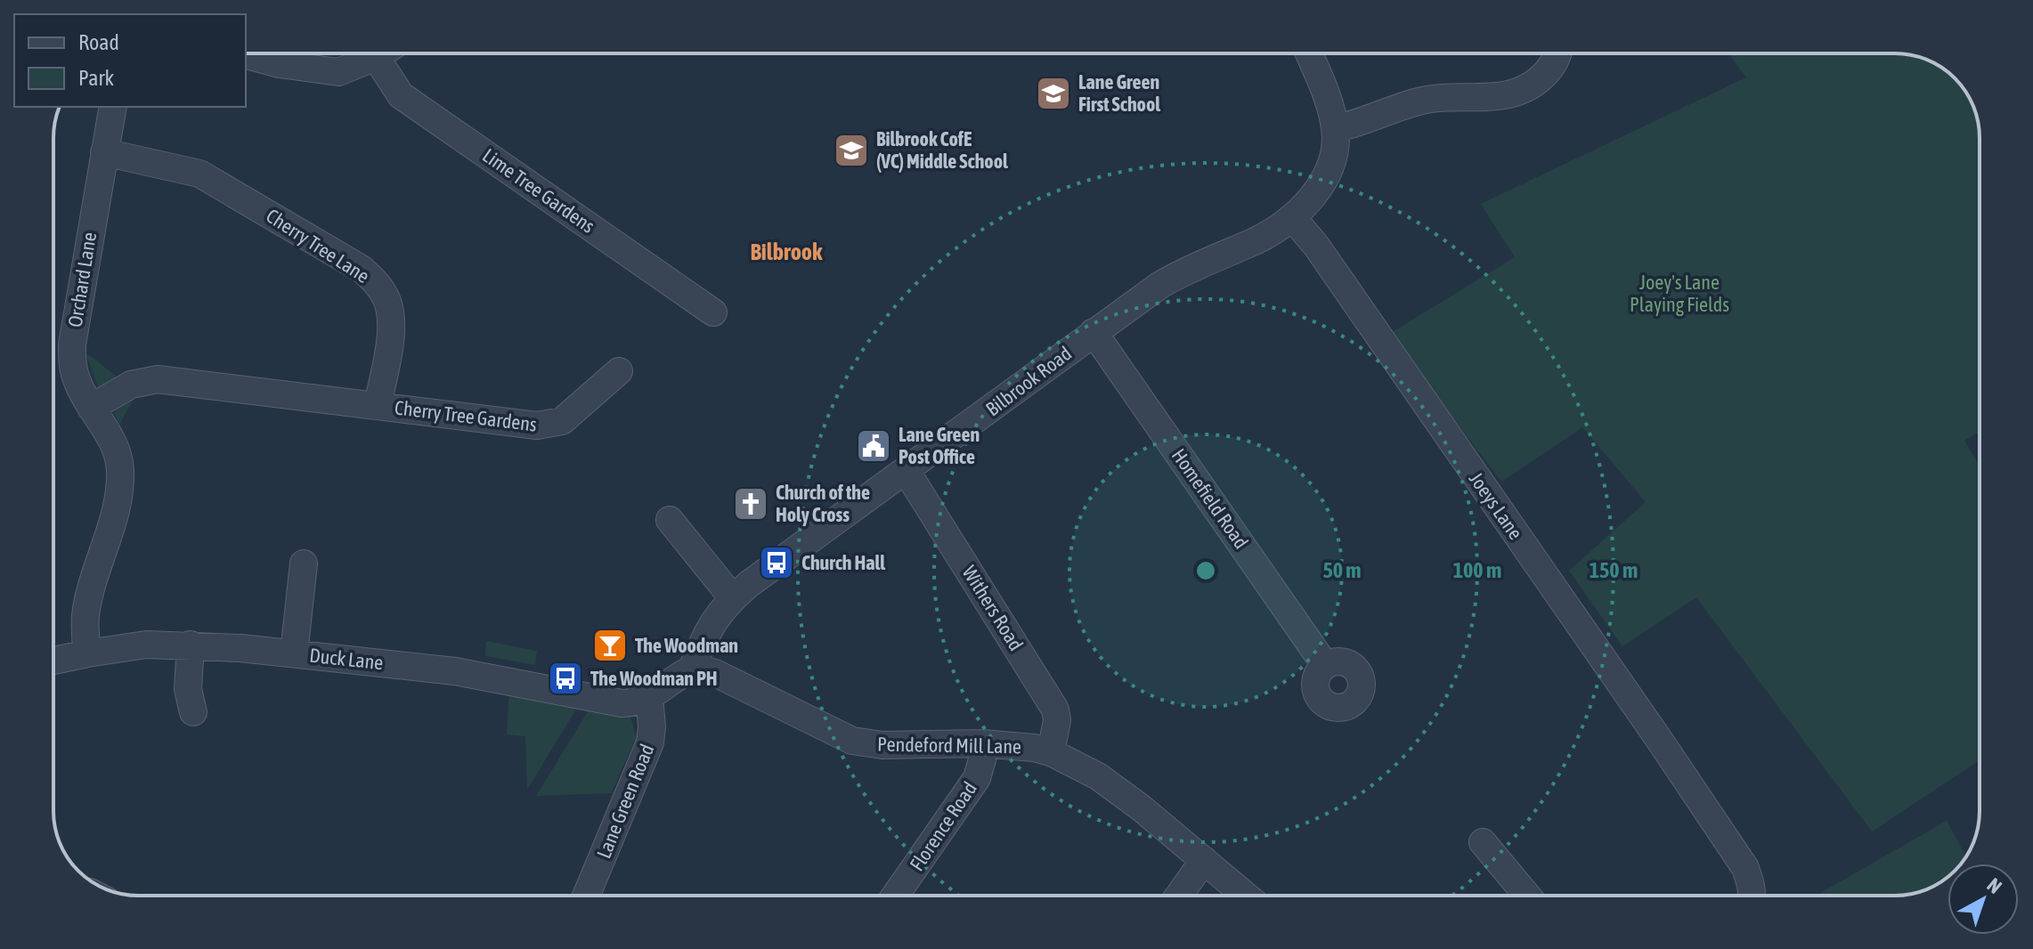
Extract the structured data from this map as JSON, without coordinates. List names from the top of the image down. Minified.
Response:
{"streets":{"street":["Lime Tree Gardens","Cherry Tree Lane","Orchard Lane","Bilbrook Road","Cherry Tree Gardens","Homefield Road","Joeys Lane","Withers Road","Duck Lane","Pendeford Mill Lane","Lane Green Road","Florence Road"]},"crossings":[["Cherry Tree Lane","Orchard Lane"],["Cherry Tree Lane","Cherry Tree Gardens"],["Orchard Lane","Duck Lane"],["Bilbrook Road","Homefield Road"],["Bilbrook Road","Joeys Lane"],["Bilbrook Road","Withers Road"],["Bilbrook Road","Pendeford Mill Lane"],["Withers Road","Pendeford Mill Lane"],["Duck Lane","Lane Green Road"],["Pendeford Mill Lane","Florence Road"]],"districts":["Bilbrook"],"parks":["Joey's Lane Playing Fields"],"places":{"school or university":["Lane Green First School","Bilbrook CofE (VC) Middle School"],"public building":["Lane Green Post Office"],"church":["Church of the Holy Cross"],"bus stop":["Church Hall","The Woodman PH"],"bar":["The Woodman"]},"legend":["Road","Park"],"north":"top right","rings":["50 m","100 m","150 m"]}
